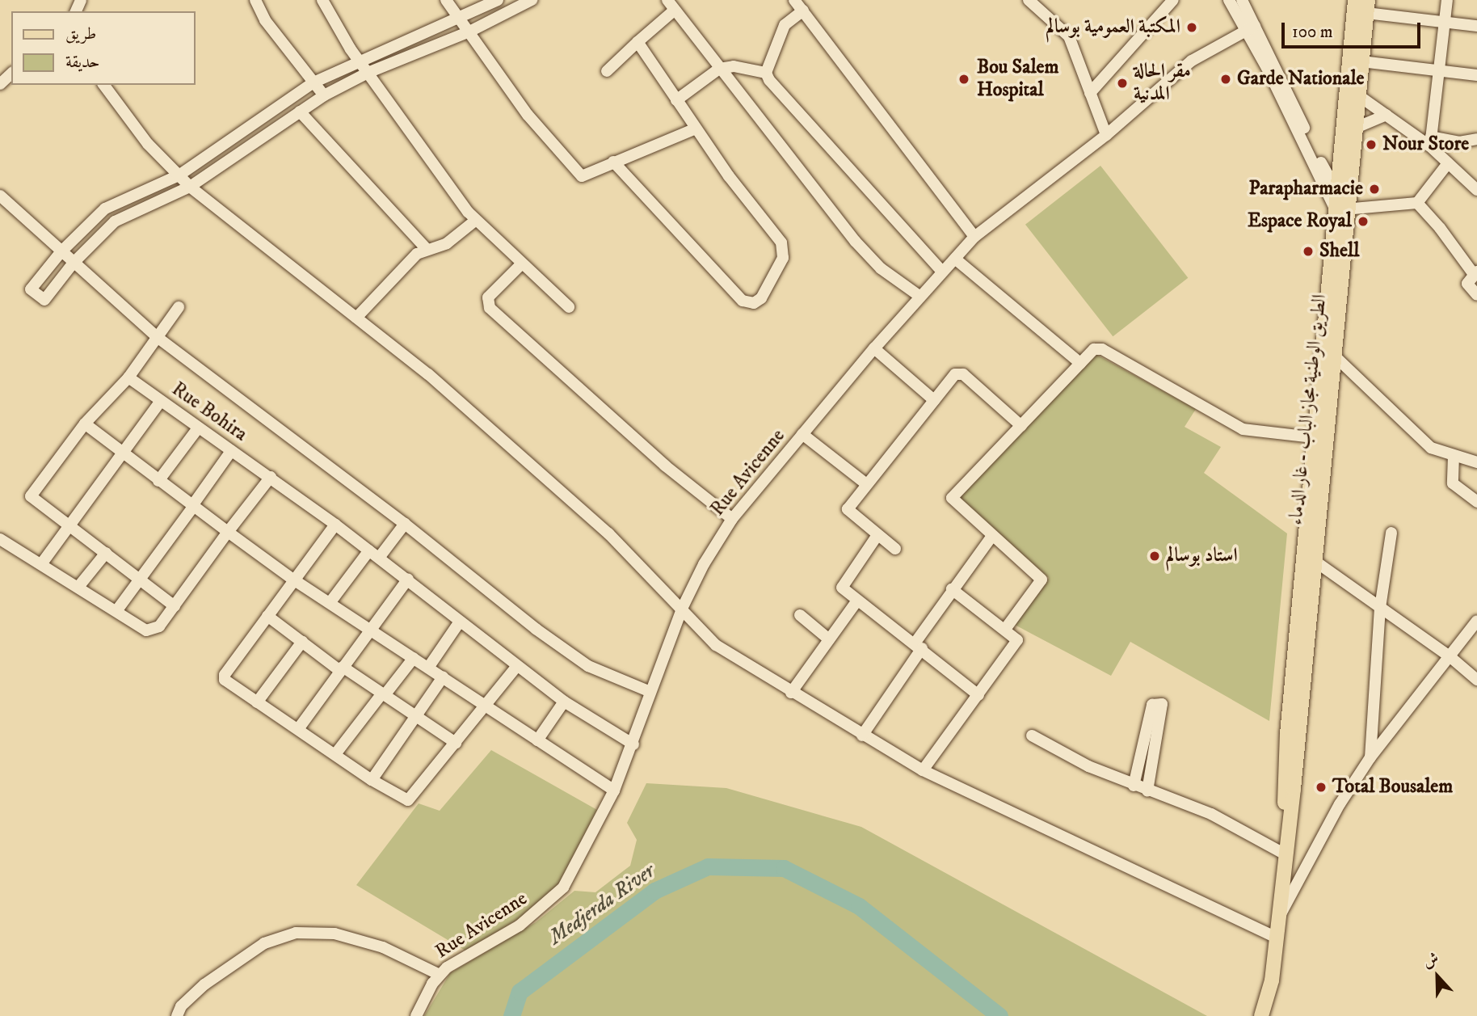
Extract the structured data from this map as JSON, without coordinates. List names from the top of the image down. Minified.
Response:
{"streets":{"main road":["الطريق الوطنية مجاز الباب - غار الدماء"],"street":["Rue Bohira","Rue Avicenne"]},"crossings":[["Rue Bohira","Rue Avicenne"]],"water":["Medjerda River"],"places":["المكتبة العمومية بوسالم","Bou Salem Hospital","Garde Nationale","مقر الحالة المدنية","Nour Store","Parapharmacie","Espace Royal","Shell","استاد بوسالم","Total Bousalem"],"legend":["طريق","حديقة"],"scale_bar":"100 m","north":"top"}
